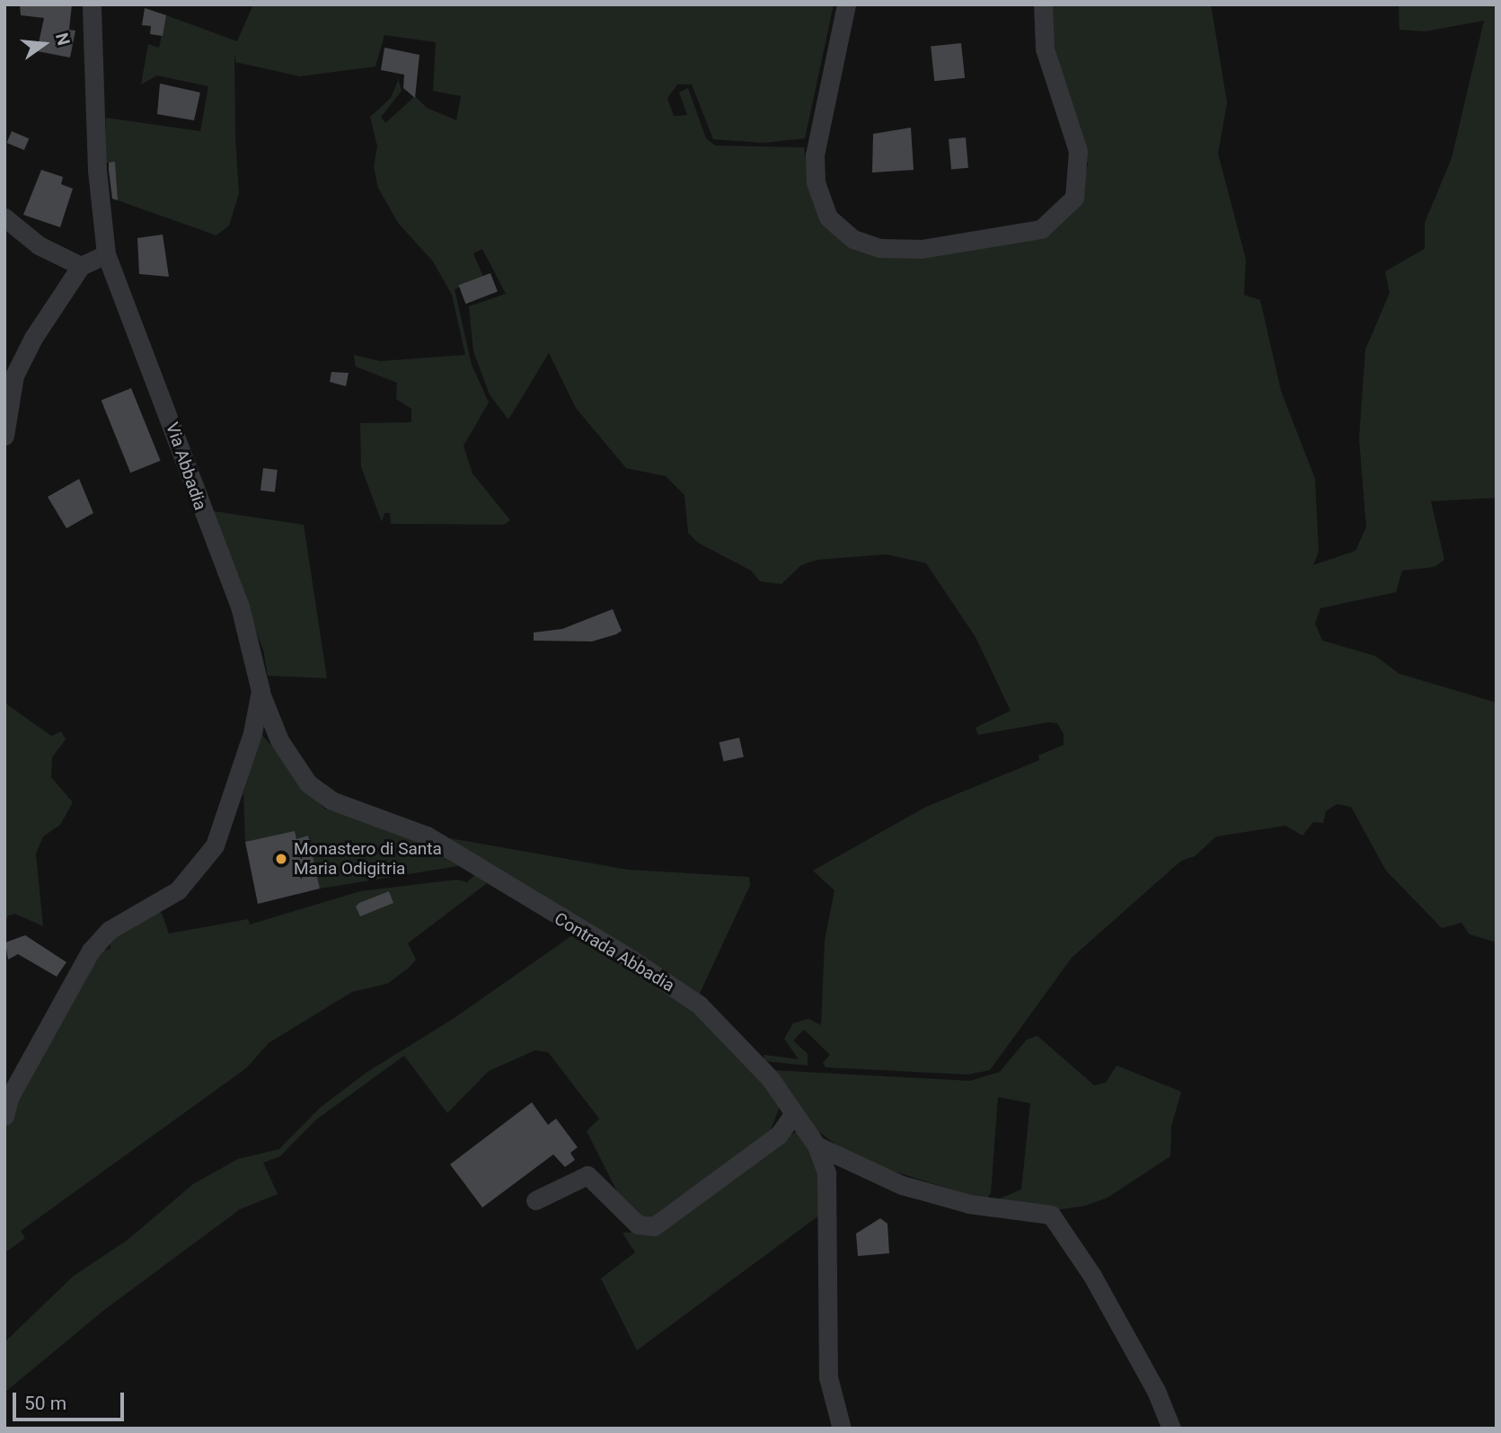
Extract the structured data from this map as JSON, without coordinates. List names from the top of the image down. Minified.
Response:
{"streets":{"street":["Via Abbadia","Contrada Abbadia"]},"crossings":[["Via Abbadia","Contrada Abbadia"]],"places":["Monastero di Santa Maria Odigitria"],"scale_bar":"50 m","north":"right"}
